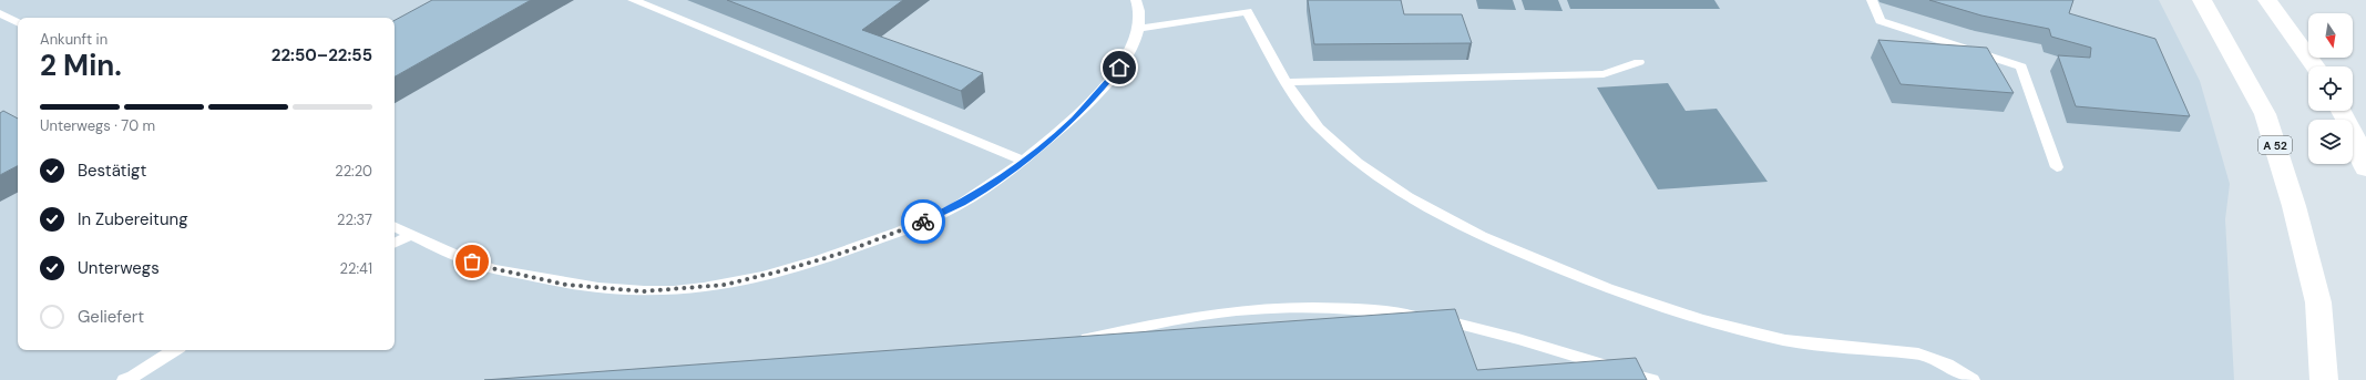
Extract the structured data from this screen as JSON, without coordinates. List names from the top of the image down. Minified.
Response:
{"streets":{"highway":["A 52"]},"north":"bottom","page":{"heading":["2 Min.","Ankunft in","22:50–22:55"],"bar":"Unterwegs · 70 m","list":[["Bestätigt","22:20"],["In Zubereitung","22:37"],["Unterwegs","22:41"],"Geliefert"]}}
